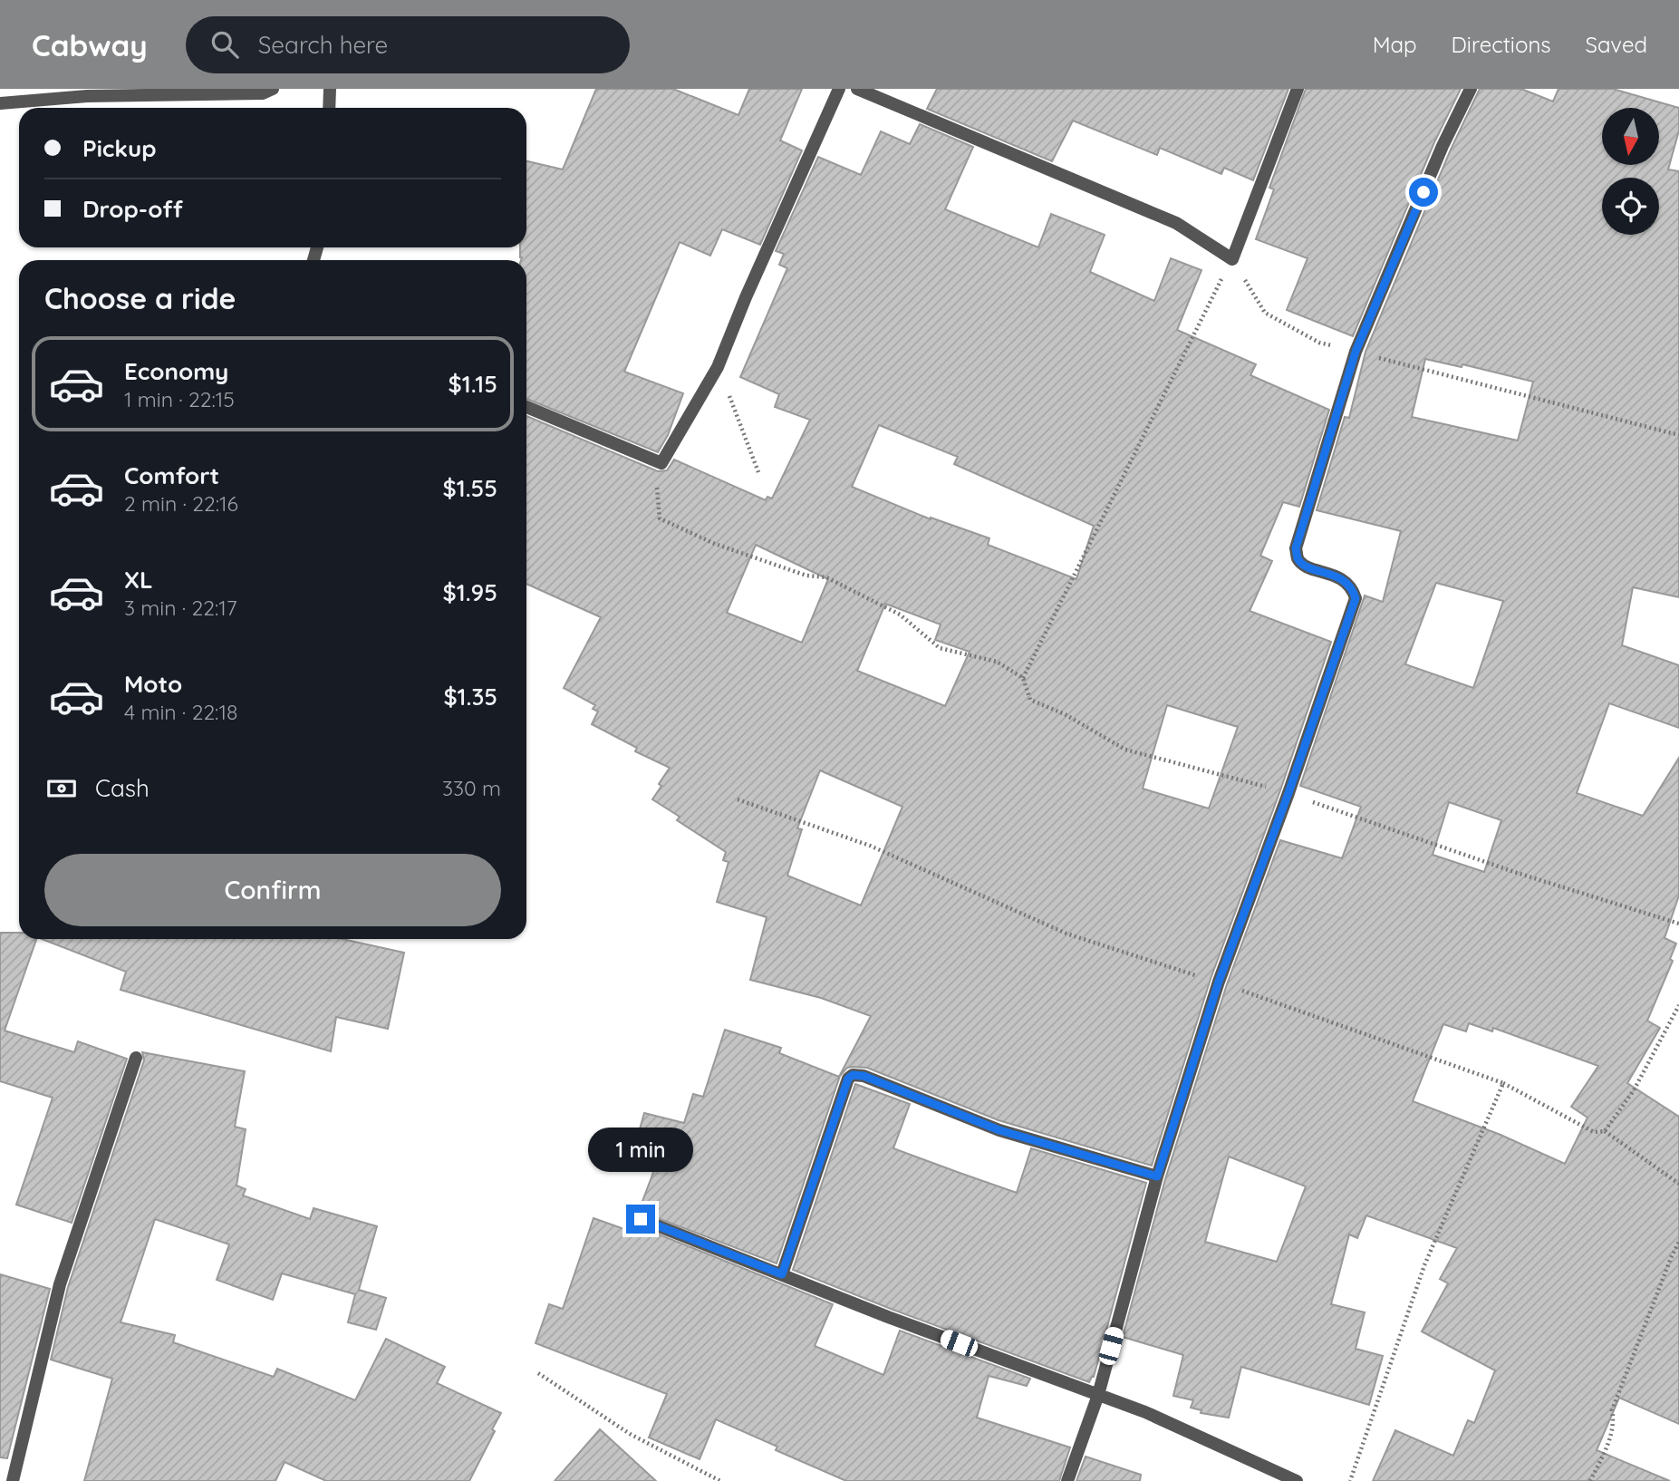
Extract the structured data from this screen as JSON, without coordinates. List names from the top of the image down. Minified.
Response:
{"north":"bottom","page":{"header":"Cabway","search":"Search here","nav":["Map","Directions","Saved"],"banner":["Pickup","Drop-off"],"heading":"Choose a ride","list":[{"name":"Economy","note":"1 min · 22:15","value":"$1.15"},{"name":"Comfort","note":"2 min · 22:16","value":"$1.55"},{"name":"XL","note":"3 min · 22:17","value":"$1.95"},{"name":"Moto","note":"4 min · 22:18","value":"$1.35"}],"pay":["Cash","330 m"],"buttons":"Confirm","bubble":"1 min"}}
